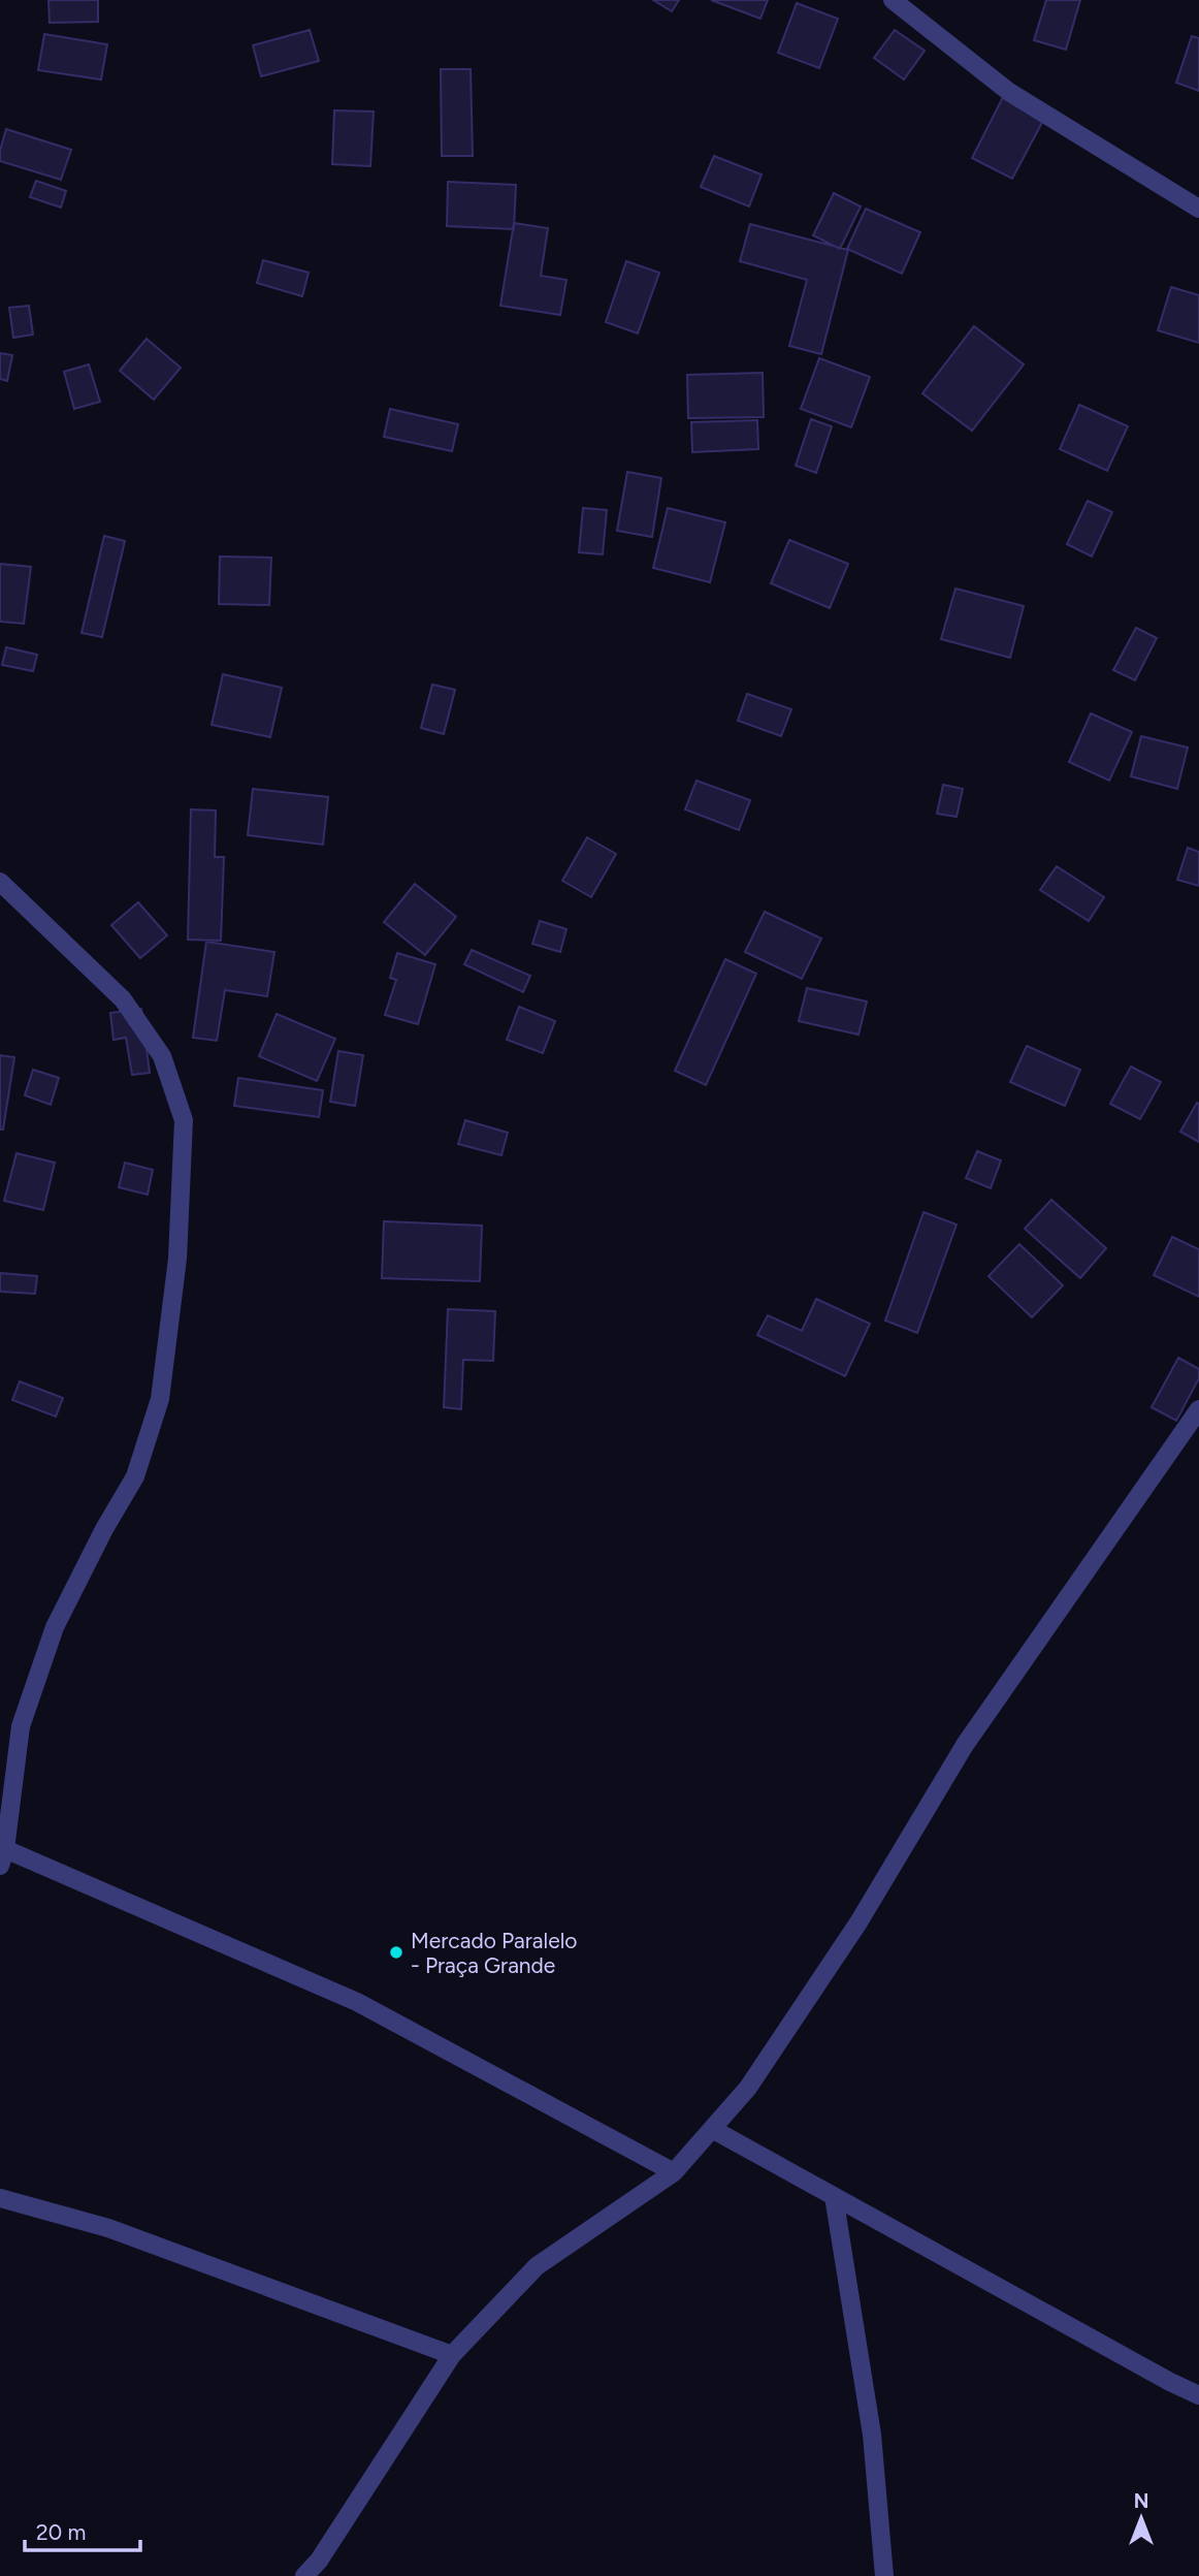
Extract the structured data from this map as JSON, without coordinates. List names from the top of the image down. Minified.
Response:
{"places":["Mercado Paralelo - Praça Grande"],"scale_bar":"20 m","north":"top"}
